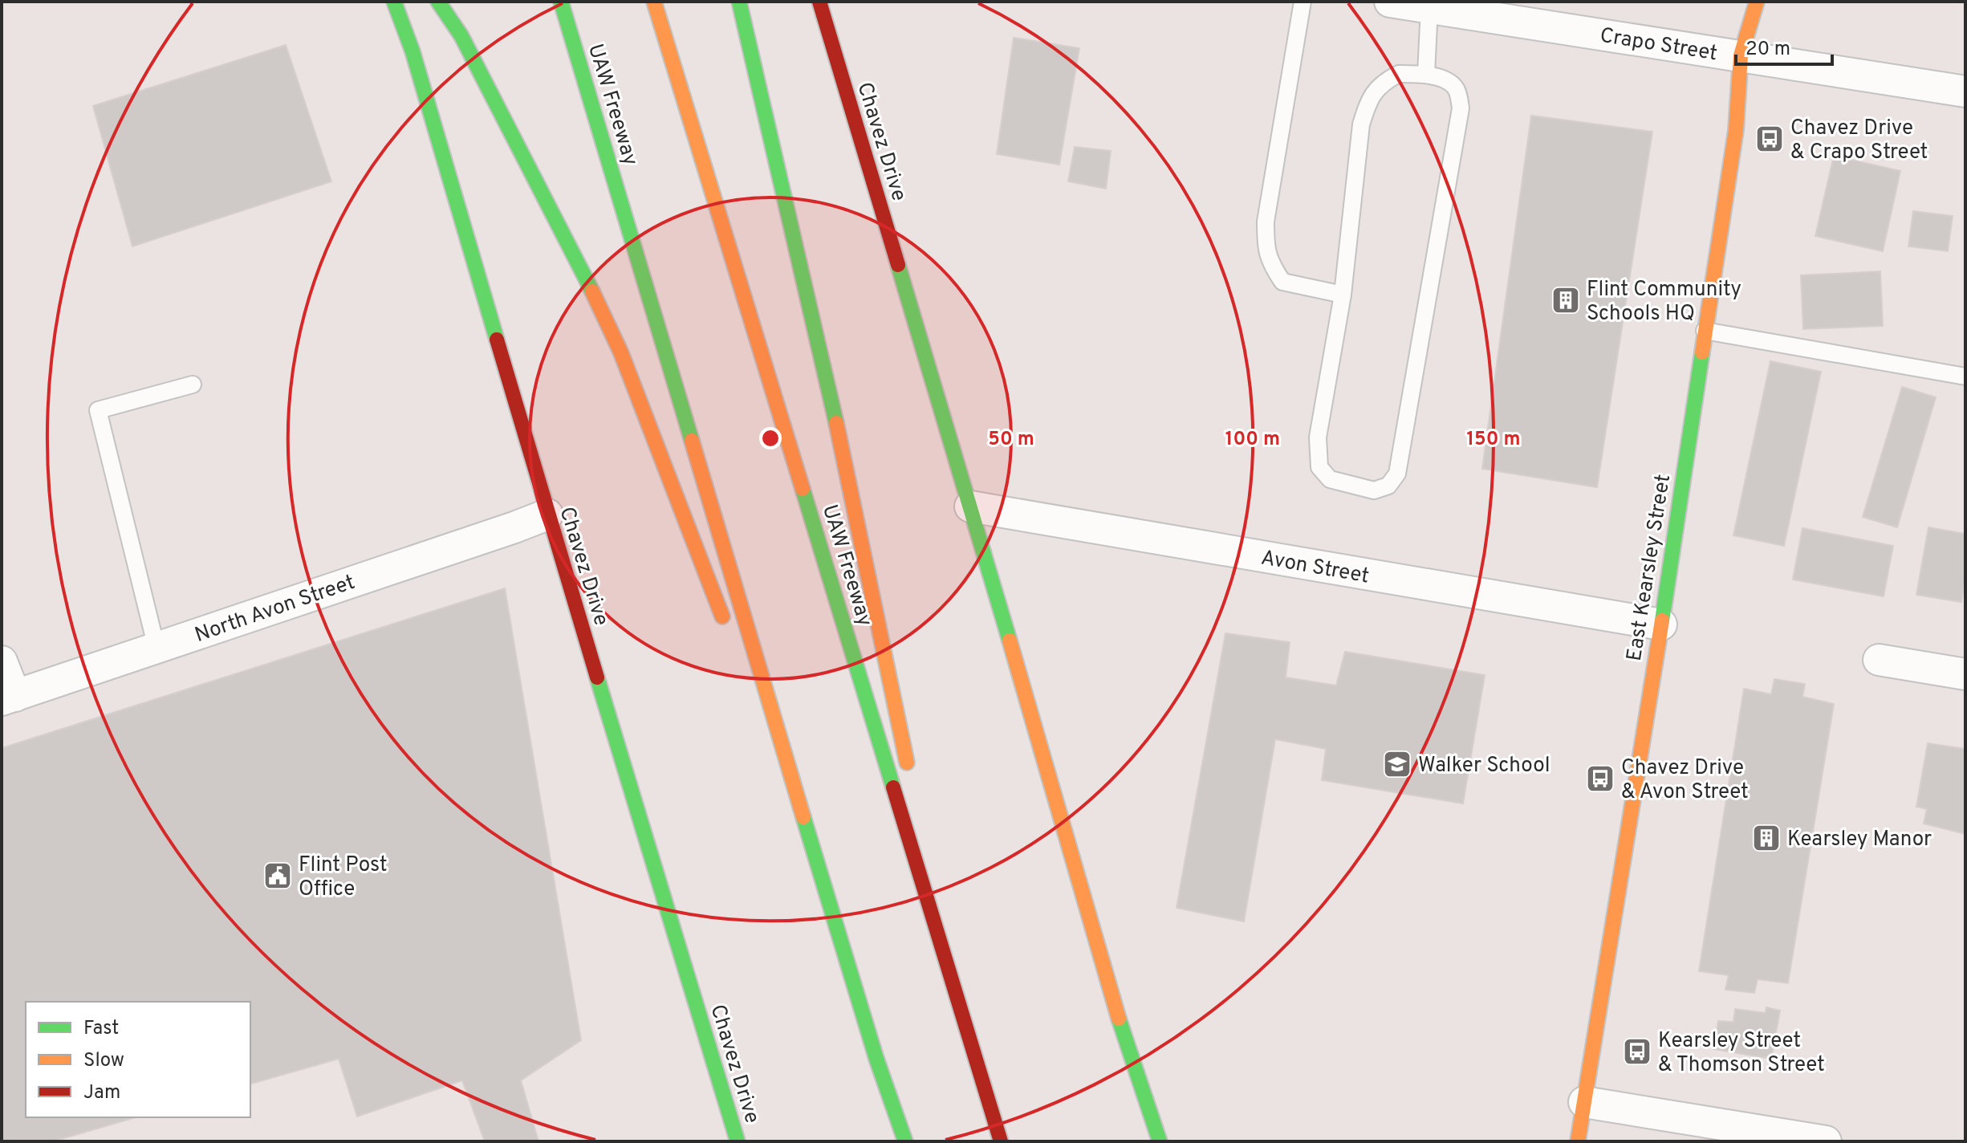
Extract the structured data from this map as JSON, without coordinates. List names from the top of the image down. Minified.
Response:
{"streets":{"main road":["UAW Freeway","Chavez Drive","East Kearsley Street"],"street":["Crapo Street","Avon Street","North Avon Street"]},"crossings":[["Crapo Street","East Kearsley Street"],["Chavez Drive","Avon Street"],["Chavez Drive","North Avon Street"],["Avon Street","East Kearsley Street"]],"places":{"bus stop":["Chavez Drive & Crapo Street","Chavez Drive & Avon Street","Kearsley Street & Thomson Street"],"building":["Flint Community Schools HQ","Kearsley Manor"],"school or university":["Walker School"],"public building":["Flint Post Office"]},"legend":["Fast","Slow","Jam"],"scale_bar":"20 m","rings":["50 m","100 m","150 m"]}
